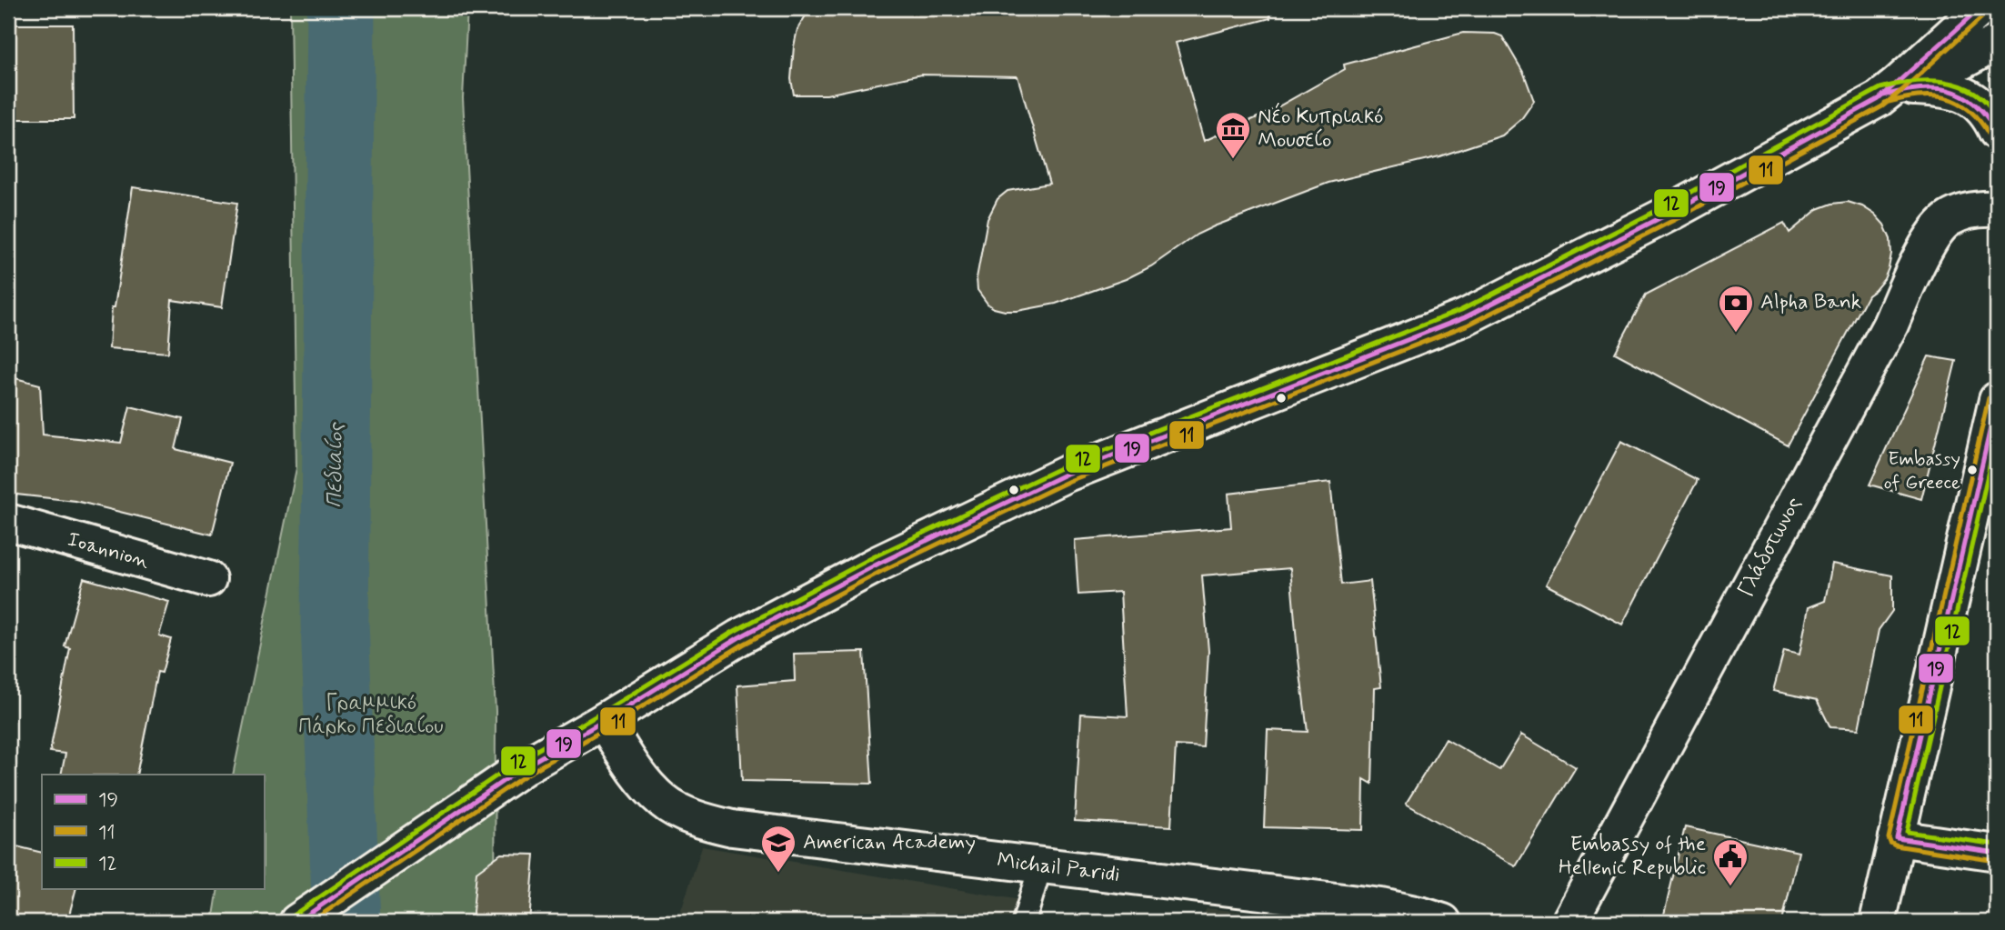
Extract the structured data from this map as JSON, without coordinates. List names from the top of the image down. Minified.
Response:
{"streets":{"main road":["Γλάδστωνος","Ioannion","Michail Paridi"]},"water":["Πεδιαίος"],"parks":["Γραμμικό Πάρκο Πεδιαίου"],"places":{"museum":["Νέο Κυπριακό Μουσείο"],"bank":["Alpha Bank"],"other":["Embassy of Greece"],"school or university":["American Academy"],"public building":["Embassy of the Hellenic Republic"]},"lines":["transit line 19","transit line 11","transit line 12"],"legend":["19","11","12"]}
